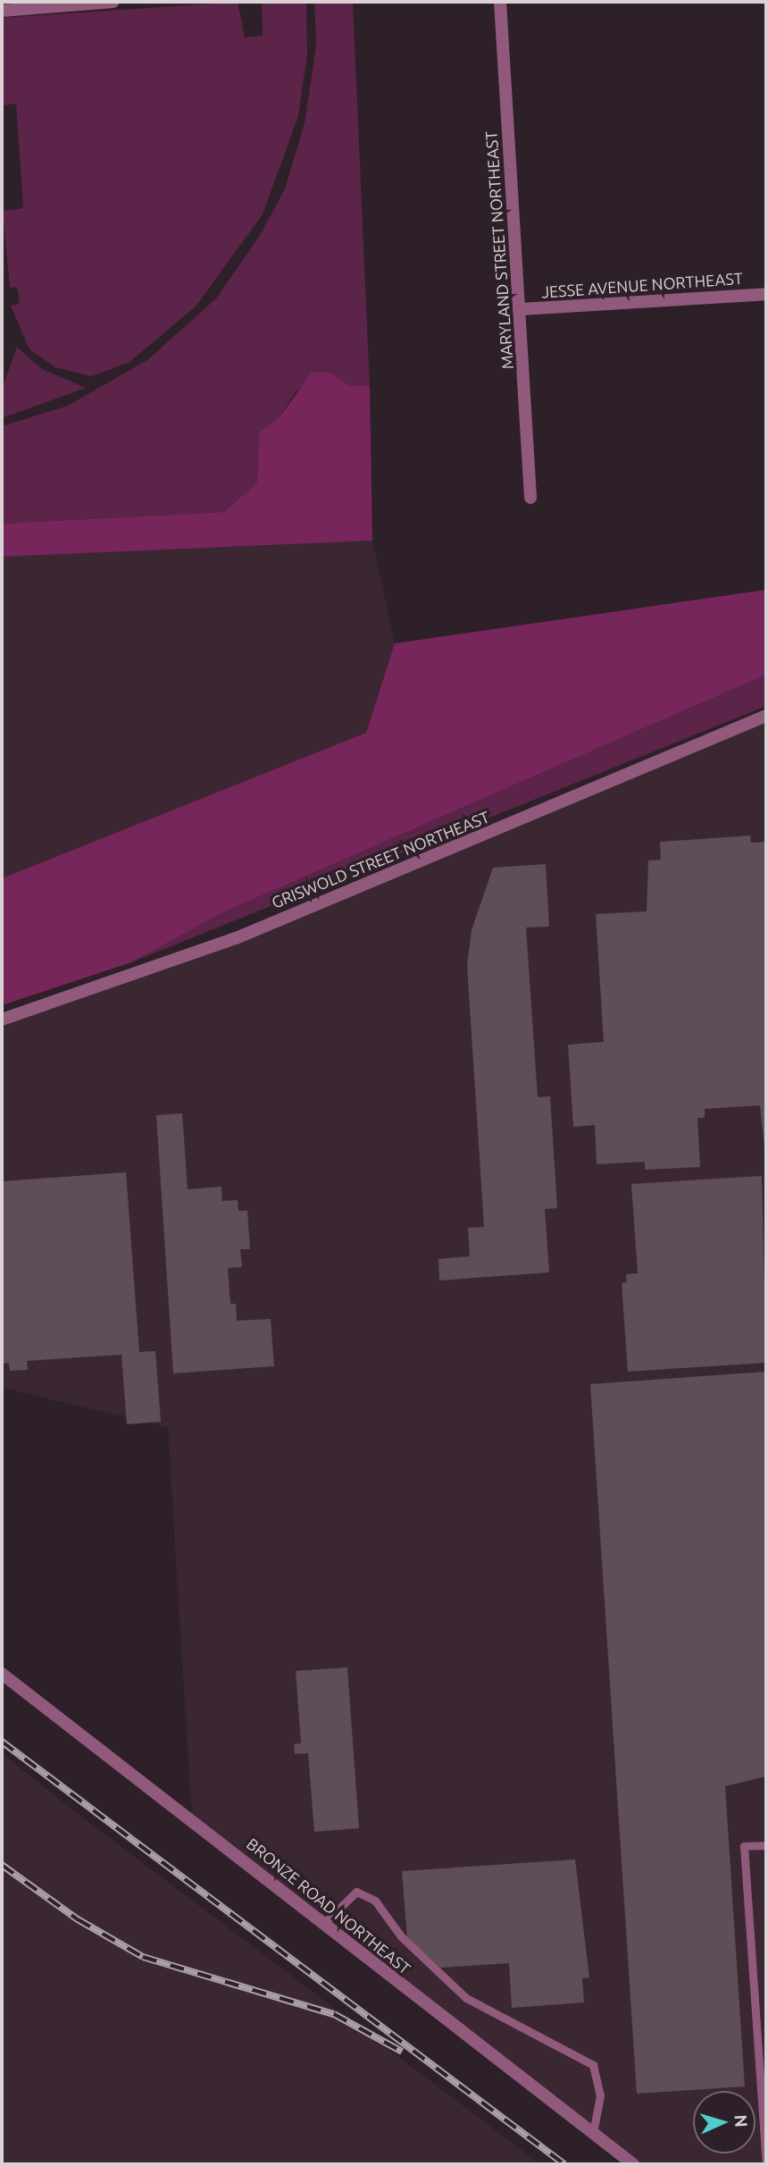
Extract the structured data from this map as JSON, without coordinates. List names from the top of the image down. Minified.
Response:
{"streets":{"street":["MARYLAND STREET NORTHEAST","JESSE AVENUE NORTHEAST","GRISWOLD STREET NORTHEAST","BRONZE ROAD NORTHEAST"]},"crossings":[["MARYLAND STREET NORTHEAST","JESSE AVENUE NORTHEAST"]],"north":"right"}
